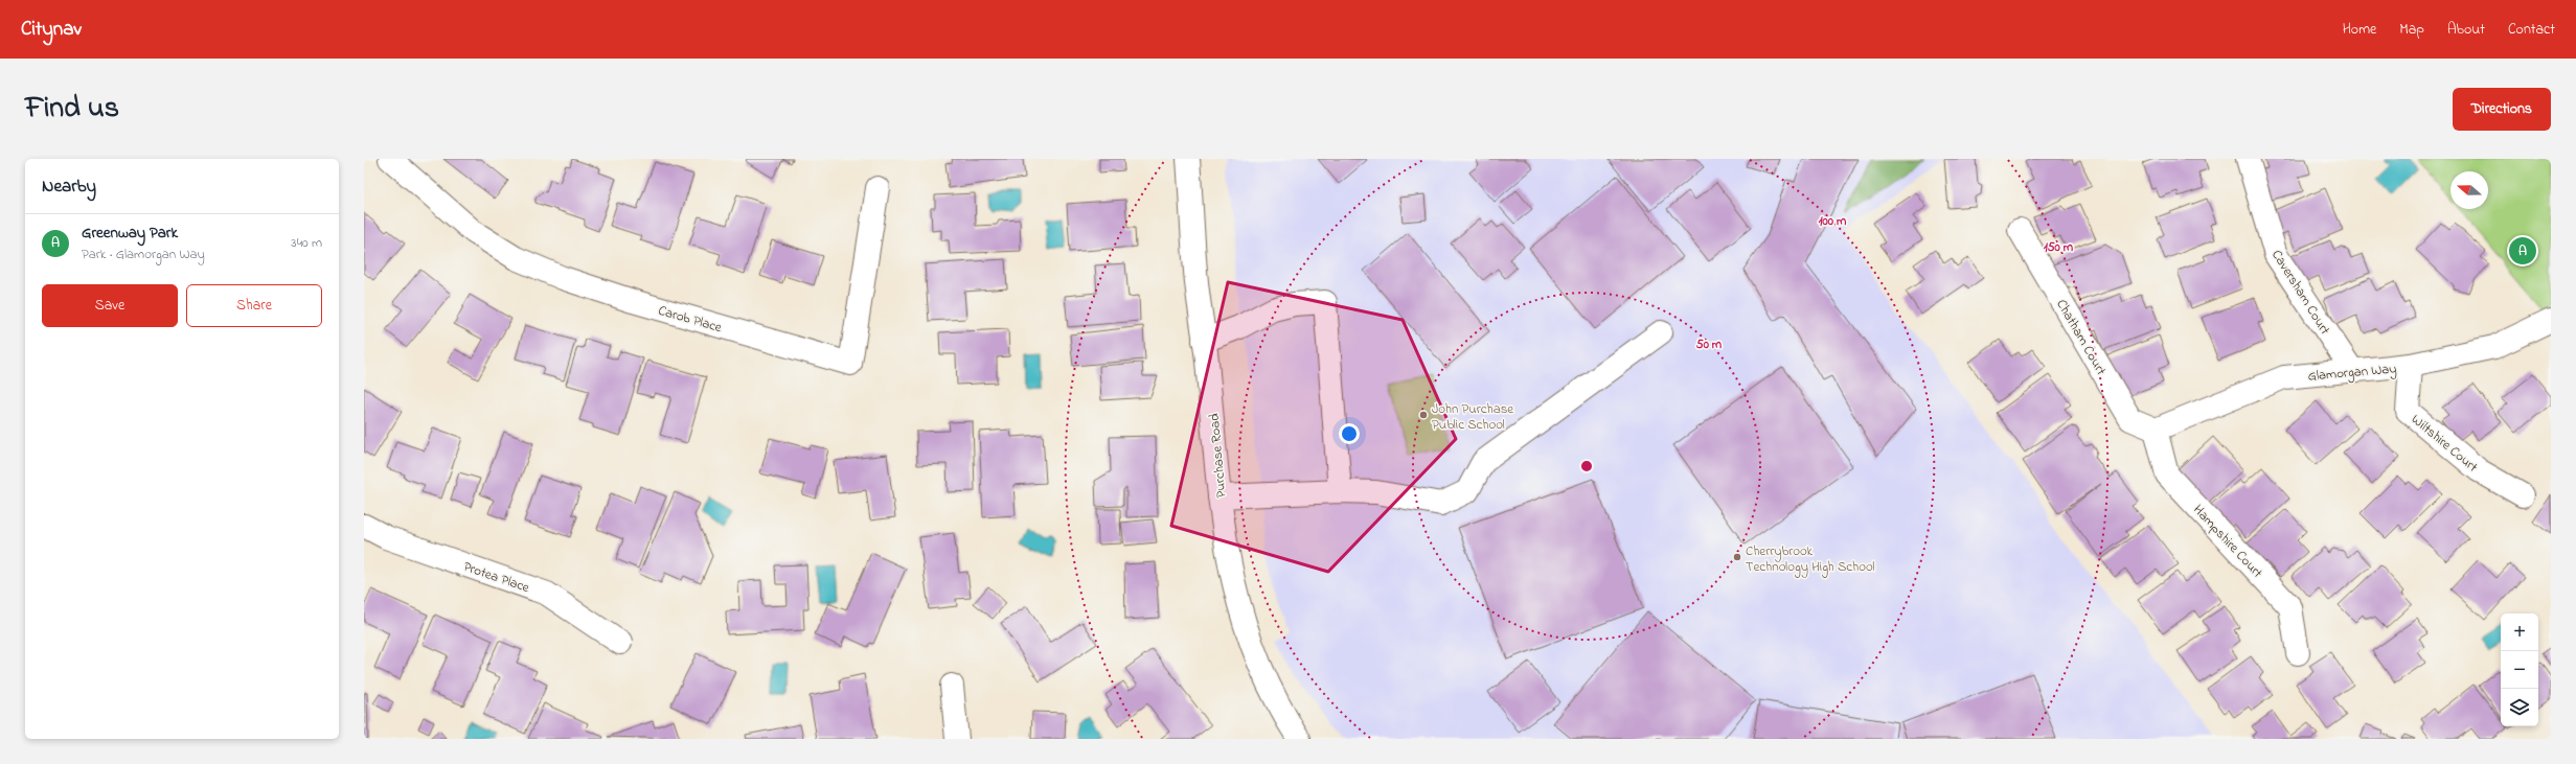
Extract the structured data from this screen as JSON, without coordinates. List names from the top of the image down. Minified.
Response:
{"streets":{"street":["Caversham Court","Carob Place","Chatham Court","Glamorgan Way","Wiltshire Court","Purchase Road","Hampshire Court","Protea Place"]},"crossings":[["Caversham Court","Glamorgan Way"],["Chatham Court","Glamorgan Way"],["Chatham Court","Hampshire Court"],["Glamorgan Way","Wiltshire Court"],["Glamorgan Way","Hampshire Court"]],"places":["John Purchase Public School","Cherrybrook Technology High School"],"north":"left","page":{"header":"Citynav","nav":["Home","Map","About","Contact"],"title":"Find us","buttons":["Directions",["Save","Share"]],"heading":"Nearby","list":[{"mark":"A","name":"Greenway Park","note":"Park · Glamorgan Way","value":"340 m"}],"pins":"A","map_buttons":["+","−"]},"rings":["100 m","150 m","50 m"]}
